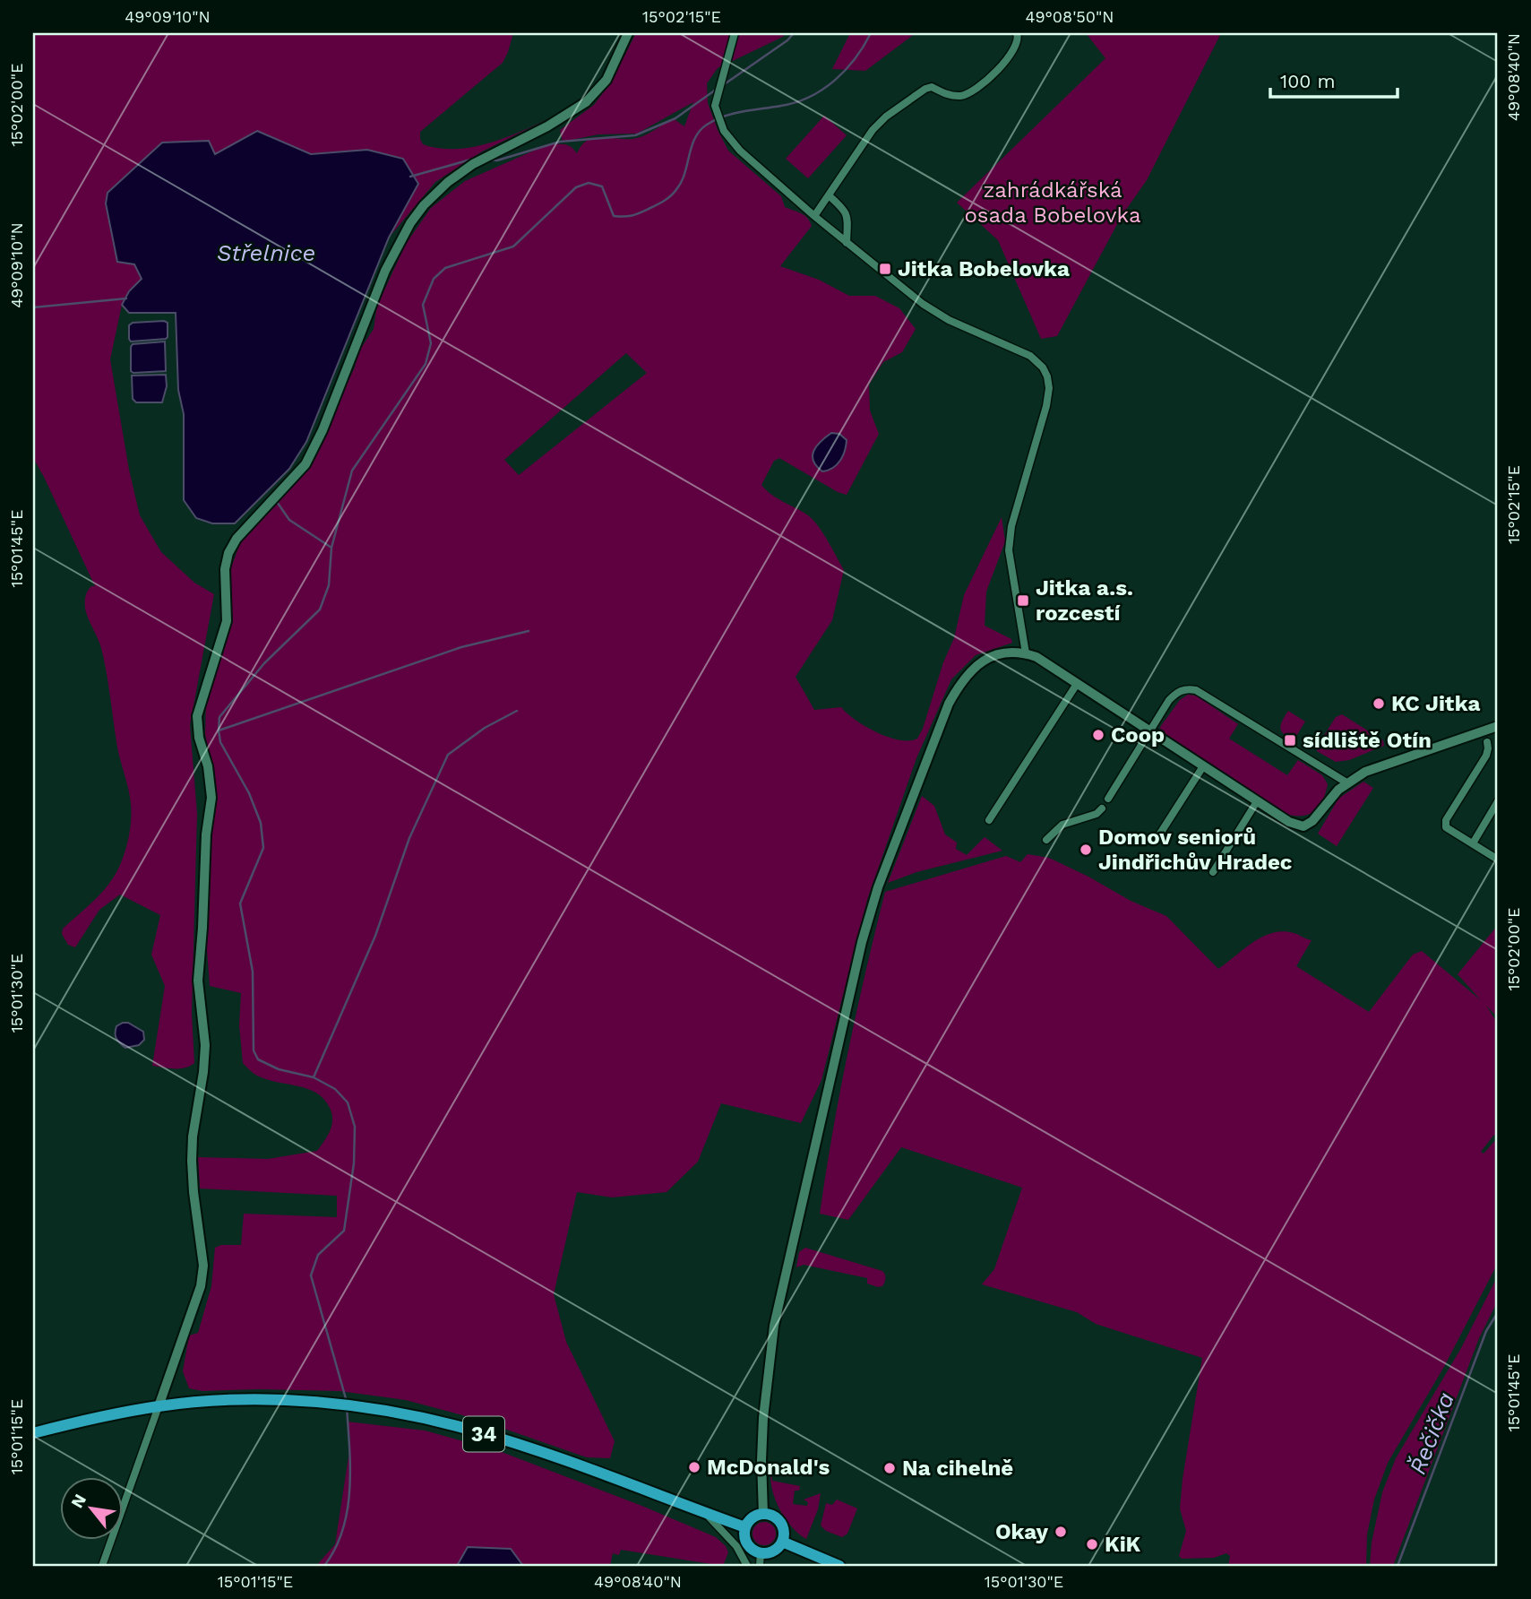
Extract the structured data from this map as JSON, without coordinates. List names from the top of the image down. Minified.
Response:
{"streets":{"main road":["34"]},"water":["Střelnice","Řečička"],"parks":["zahrádkářská osada Bobelovka"],"places":{"transit":["Jitka Bobelovka","Jitka a.s. rozcestí","sídliště Otín"],"other":["KC Jitka","Coop","Domov seniorů Jindřichův Hradec","McDonald's","Na cihelně","Okay","KiK"]},"scale_bar":"100 m","north":"top left","coordinates":["49°09'10\"N","15°02'15\"E","49°08'50\"N","49°08'40\"N","15°02'00\"E","15°01'45\"E","15°01'30\"E","15°01'15\"E"]}
